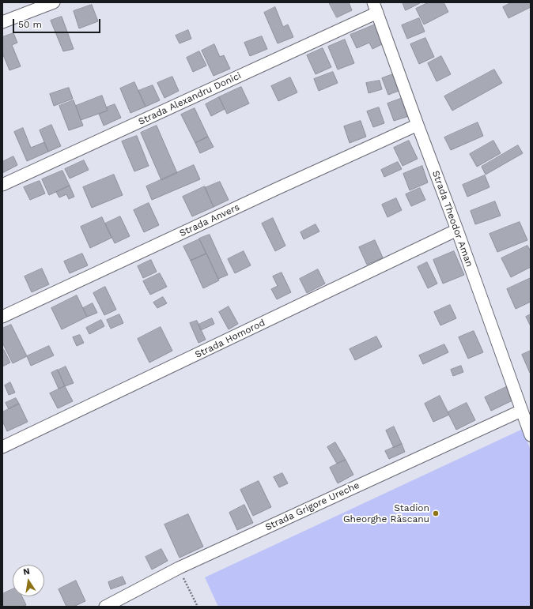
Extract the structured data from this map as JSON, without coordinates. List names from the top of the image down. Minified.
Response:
{"streets":{"street":["Strada Alexandru Donici","Strada Theodor Aman","Strada Anvers","Strada Homorod","Strada Grigore Ureche"]},"crossings":[["Strada Alexandru Donici","Strada Theodor Aman"],["Strada Theodor Aman","Strada Anvers"],["Strada Theodor Aman","Strada Homorod"],["Strada Theodor Aman","Strada Grigore Ureche"]],"places":["Stadion Gheorghe Răscanu"],"scale_bar":"50 m","north":"top"}
